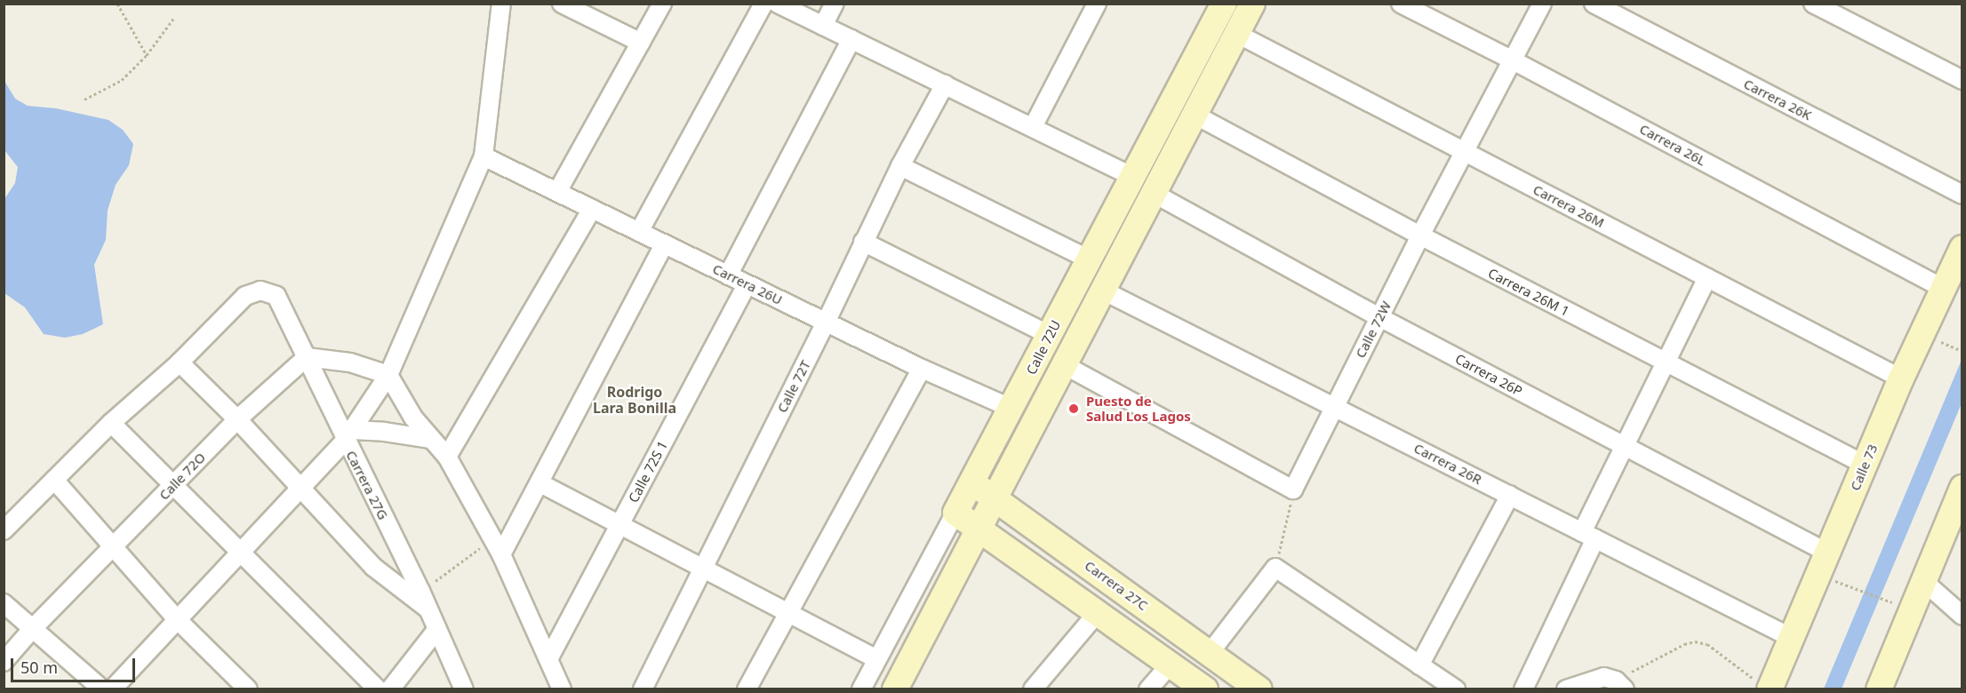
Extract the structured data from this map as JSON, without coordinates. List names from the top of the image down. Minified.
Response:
{"streets":{"street":["Carrera 26K","Carrera 26L","Carrera 26M","Carrera 26U","Carrera 26M 1","Calle 72W","Calle 72U","Carrera 26P","Calle 72T","Carrera 26R","Calle 73","Calle 72S 1","Calle 72O","Carrera 27G","Carrera 27C"]},"crossings":[["Carrera 26L","Calle 72W"],["Carrera 26L","Calle 73"],["Carrera 26M","Calle 72W"],["Carrera 26M","Calle 72U"],["Carrera 26M","Calle 73"],["Carrera 26U","Calle 72U"],["Carrera 26U","Calle 72T"],["Carrera 26U","Calle 72S 1"],["Carrera 26M 1","Calle 72W"],["Carrera 26M 1","Calle 72U"],["Carrera 26M 1","Calle 73"],["Calle 72W","Carrera 26P"],["Calle 72W","Carrera 26R"],["Calle 72U","Carrera 26P"],["Calle 72U","Carrera 26R"],["Calle 72U","Carrera 27C"],["Carrera 26P","Calle 73"],["Carrera 26R","Calle 73"],["Calle 72O","Carrera 27G"]],"districts":["Rodrigo Lara Bonilla"],"places":["Puesto de Salud Los Lagos"],"scale_bar":"50 m"}
